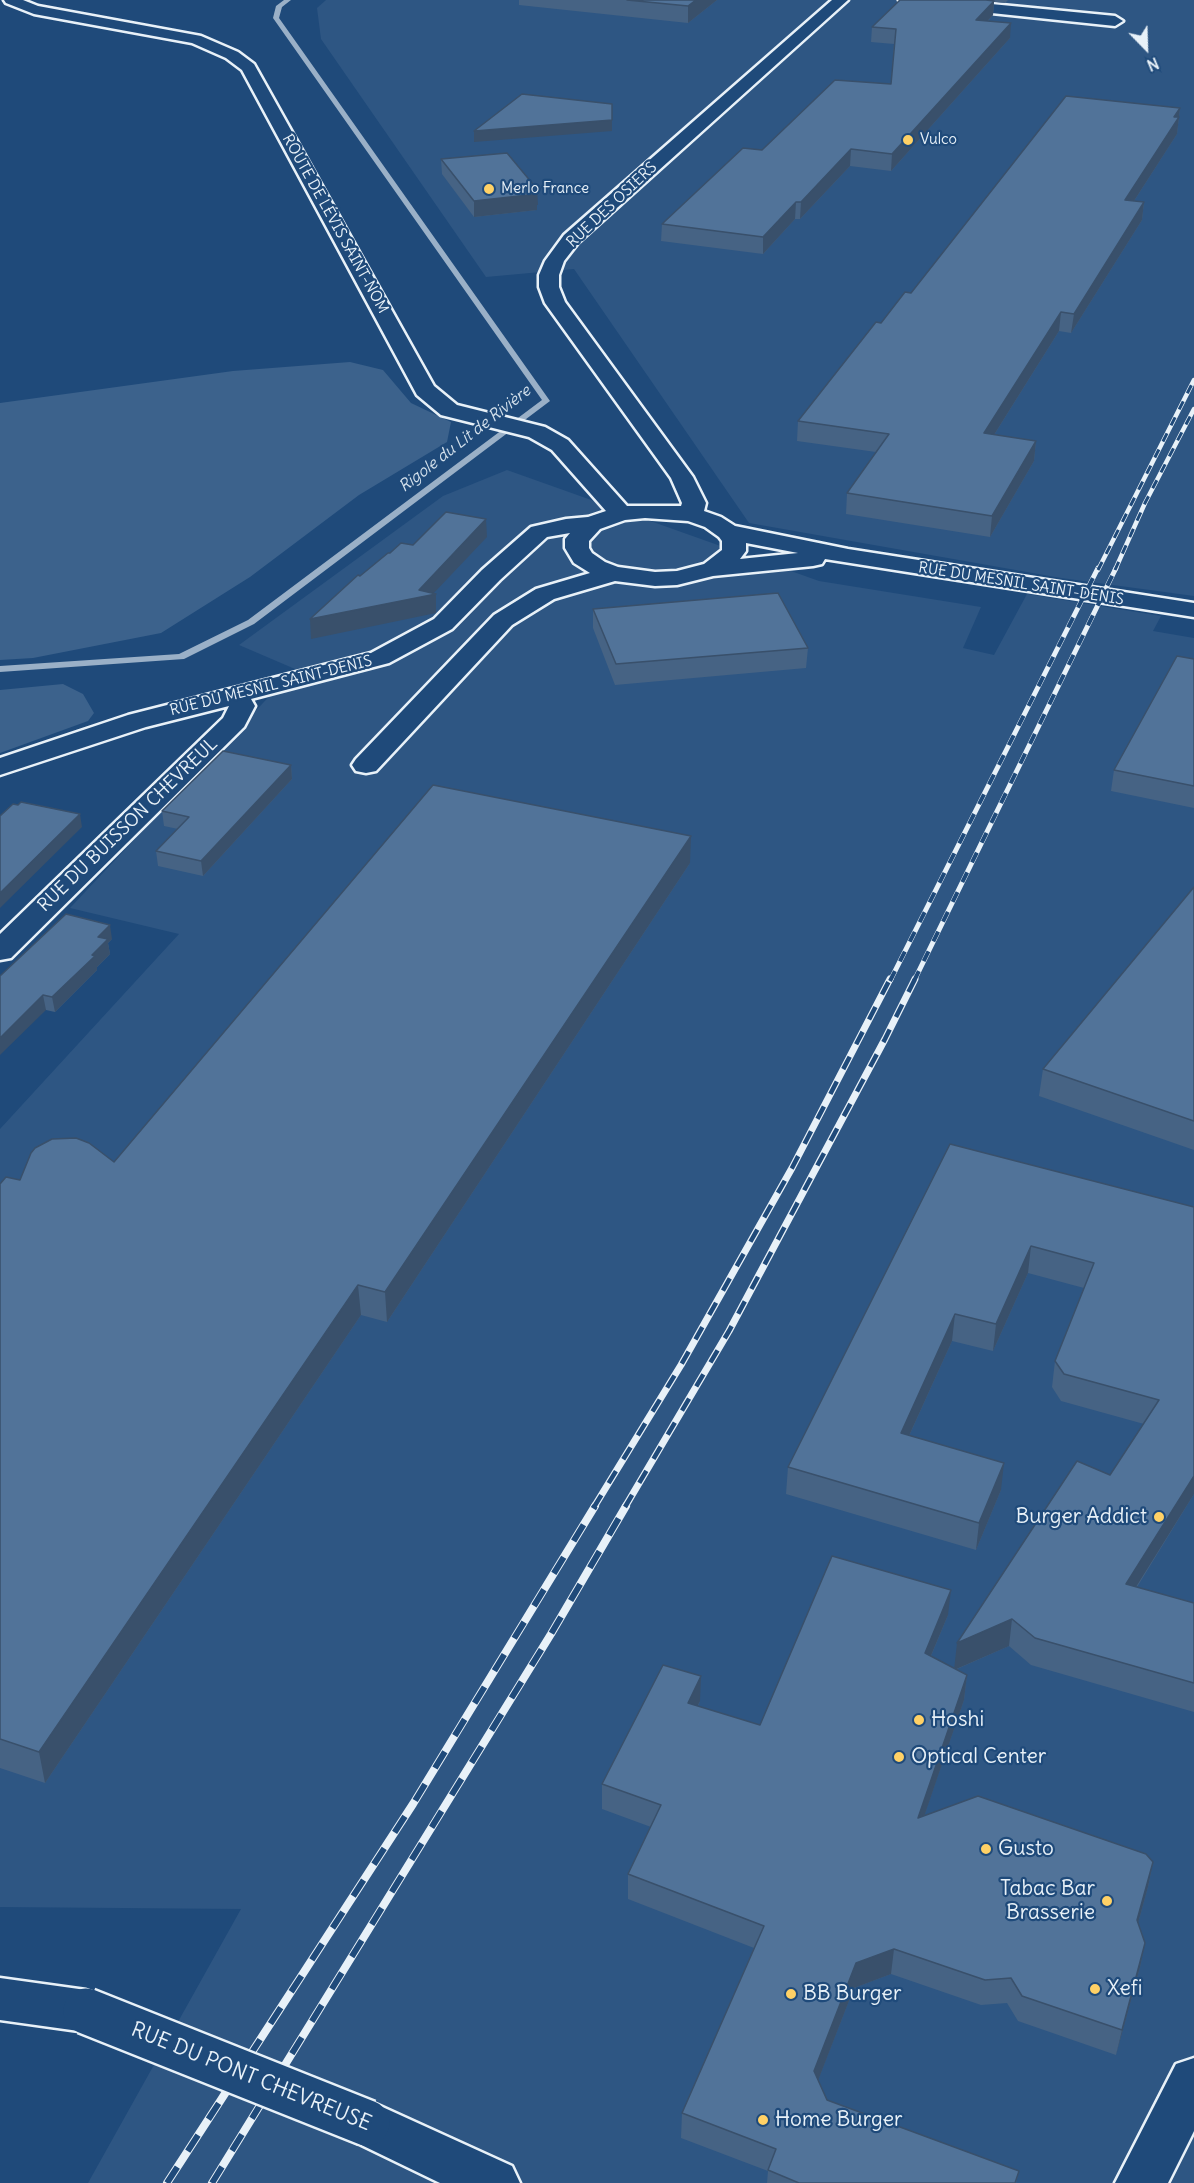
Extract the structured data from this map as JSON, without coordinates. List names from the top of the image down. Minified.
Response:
{"streets":{"street":["RUE DES OSIERS","ROUTE DE LÉVIS SAINT-NOM","RUE DU MESNIL SAINT-DENIS","RUE DU BUISSON CHEVREUL","RUE DU PONT CHEVREUSE"]},"crossings":[["RUE DES OSIERS","RUE DU MESNIL SAINT-DENIS"],["ROUTE DE LÉVIS SAINT-NOM","RUE DU MESNIL SAINT-DENIS"],["RUE DU MESNIL SAINT-DENIS","RUE DU BUISSON CHEVREUL"]],"water":["Rigole du Lit de Rivière"],"places":["Vulco","Merlo France","Burger Addict","Hoshi","Optical Center","Gusto","Tabac Bar Brasserie","Xefi","BB Burger","Home Burger"],"north":"bottom right"}
